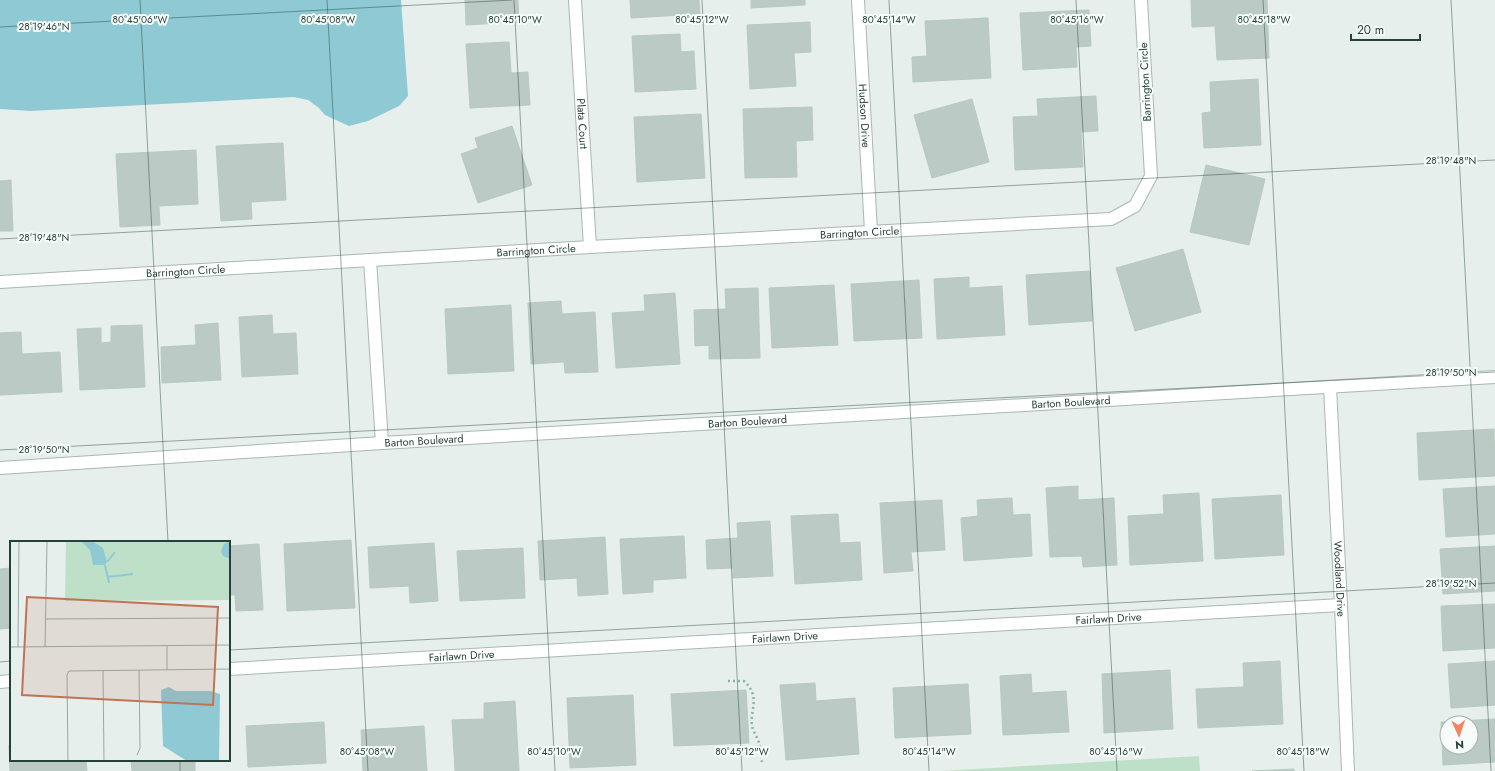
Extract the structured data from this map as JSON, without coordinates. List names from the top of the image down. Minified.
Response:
{"streets":{"street":["Barrington Circle","Hudson Drive","Plata Court","Barton Boulevard","Woodland Drive","Fairlawn Drive"]},"crossings":[["Barrington Circle","Hudson Drive"],["Barrington Circle","Plata Court"],["Barton Boulevard","Woodland Drive"],["Woodland Drive","Fairlawn Drive"]],"scale_bar":"20 m","north":"bottom","coordinates":["80°45'06\"W","80°45'08\"W","80°45'10\"W","80°45'12\"W","80°45'14\"W","80°45'16\"W","80°45'18\"W","28°19'46\"N","28°19'48\"N","28°19'50\"N","28°19'52\"N"]}
